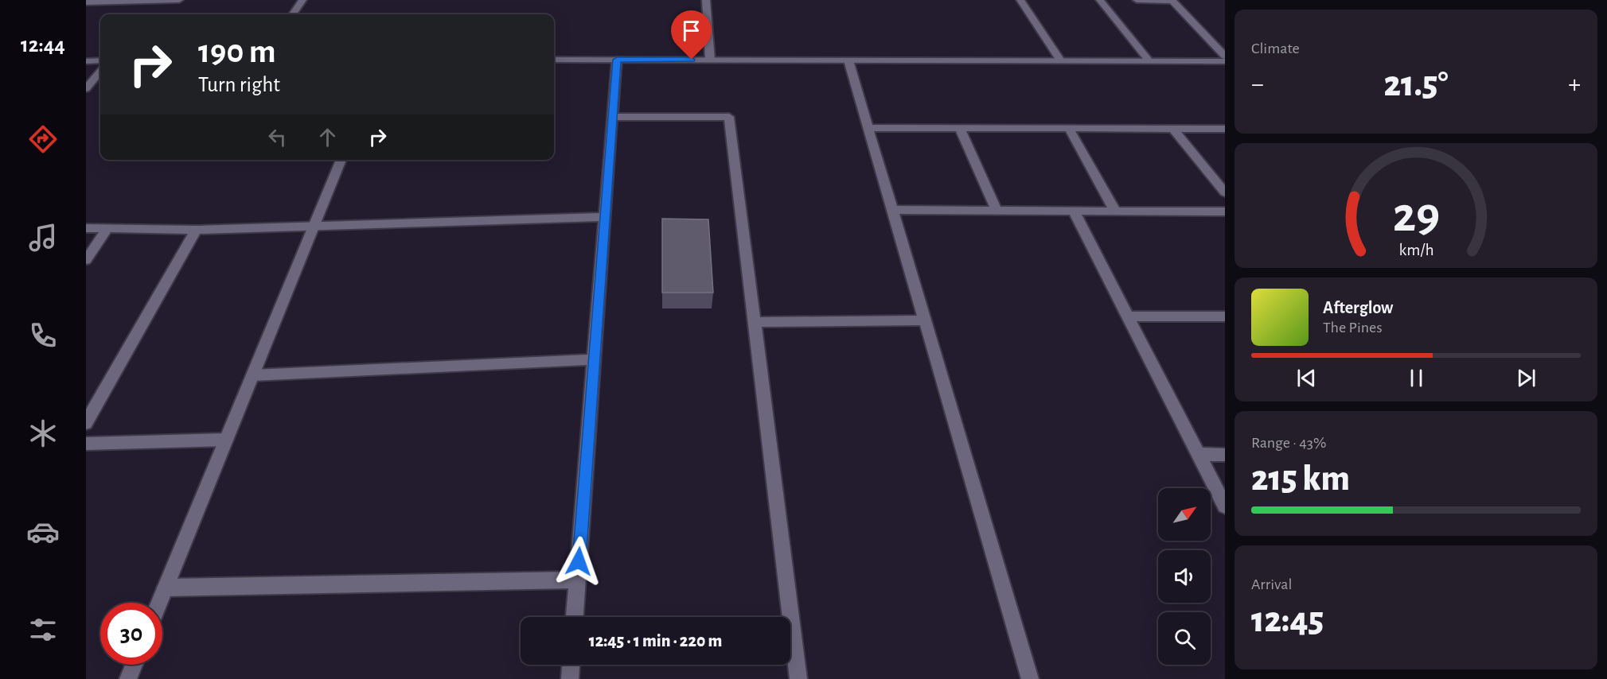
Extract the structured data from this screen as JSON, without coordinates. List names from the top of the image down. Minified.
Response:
{"north":"top right","page":{"tabs":"12:44","tile":["Climate",["Range · 43%","215 km"],["Arrival","12:45"]],"turn":["190 m","Turn right"],"heat":["−","21.5°","+"],"song":["Afterglow","The Pines"],"limit":"30","trip":"12:45 · 1 min · 220 m","gauge":["29","km/h"]}}
